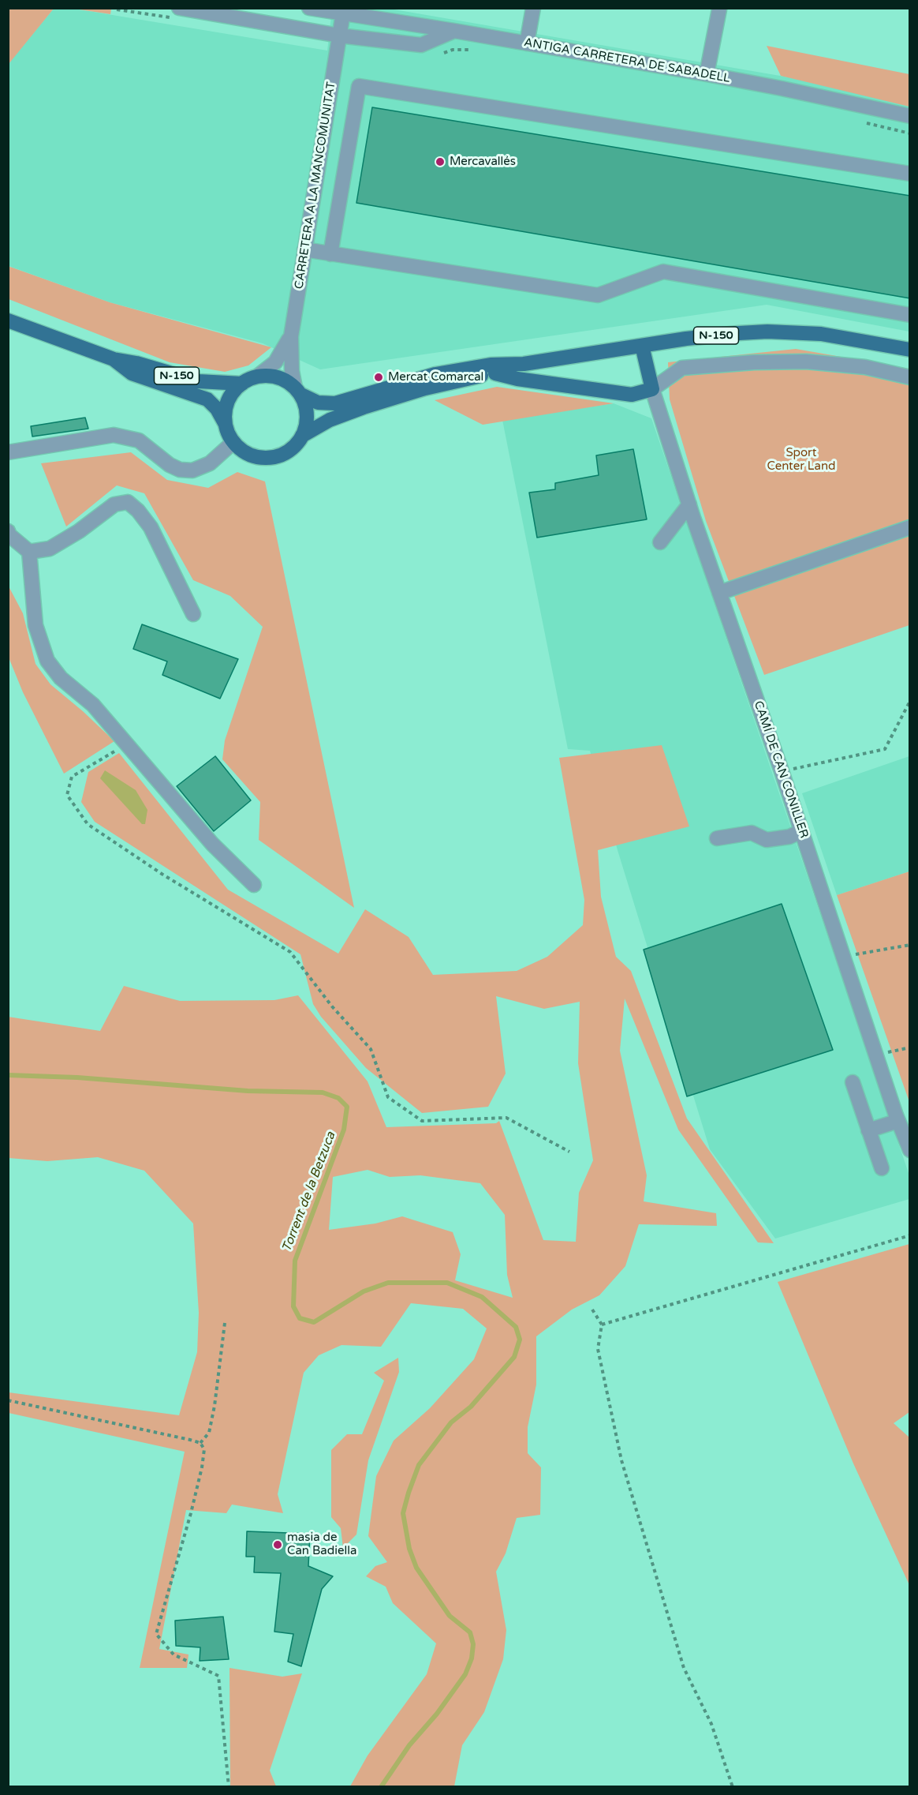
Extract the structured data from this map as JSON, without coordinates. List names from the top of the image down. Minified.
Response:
{"streets":{"main road":["N-150"],"street":["ANTIGA CARRETERA DE SABADELL","CARRETERA A LA MANCOMUNITAT","CAMÍ DE CAN CONILLER"]},"crossings":[["ANTIGA CARRETERA DE SABADELL","CARRETERA A LA MANCOMUNITAT"],["CARRETERA A LA MANCOMUNITAT","N-150"]],"water":["Torrent de la Betzuca"],"parks":["Sport Center Land"],"places":["Mercavallés","Mercat Comarcal","masia de Can Badiella"]}
